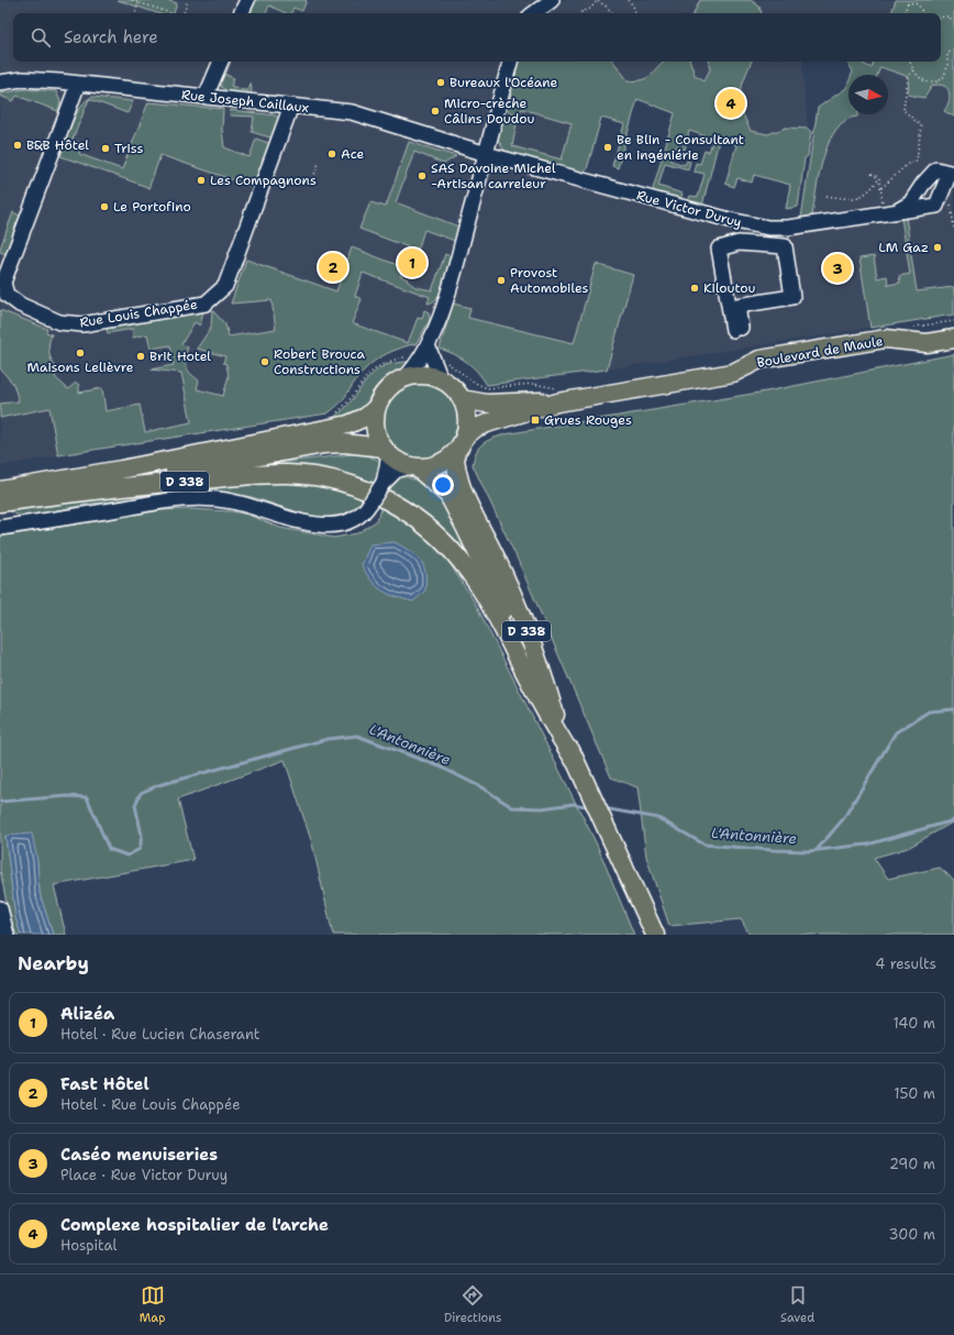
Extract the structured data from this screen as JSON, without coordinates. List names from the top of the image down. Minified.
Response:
{"streets":{"main road":["Boulevard de Maule","D 338"],"street":["Rue Joseph Caillaux","Rue Victor Duruy","Rue Louis Chappée"]},"crossings":[["Rue Joseph Caillaux","Rue Victor Duruy"],["Rue Joseph Caillaux","Rue Louis Chappée"],["Boulevard de Maule","D 338"]],"water":["L'Antonnière"],"places":{"other":["Bureaux l'Océane","Micro-crèche Câlins Doudou","B&B Hôtel","Be Blin - Consultant en ingéniérie","Triss","Ace","SAS Davoine Michel -Artisan carreleur","Les Compagnons","Le Portofino","LM Gaz","Provost Automobiles","Kiloutou","Maisons Lelièvre","Brit Hotel","Robert Brouca Constructions"],"transit":["Grues Rouges"]},"north":"right","page":{"search":"Search here","pins":["4","1","2","3"],"heading":["Nearby","4 results"],"list":[{"mark":"1","name":"Alizéa","note":"Hotel · Rue Lucien Chaserant","value":"140 m"},{"mark":"2","name":"Fast Hôtel","note":"Hotel · Rue Louis Chappée","value":"150 m"},{"mark":"3","name":"Caséo menuiseries","note":"Place · Rue Victor Duruy","value":"290 m"},{"mark":"4","name":"Complexe hospitalier de l'arche","note":"Hospital","value":"300 m"}],"nav":["Map","Directions","Saved"]}}
